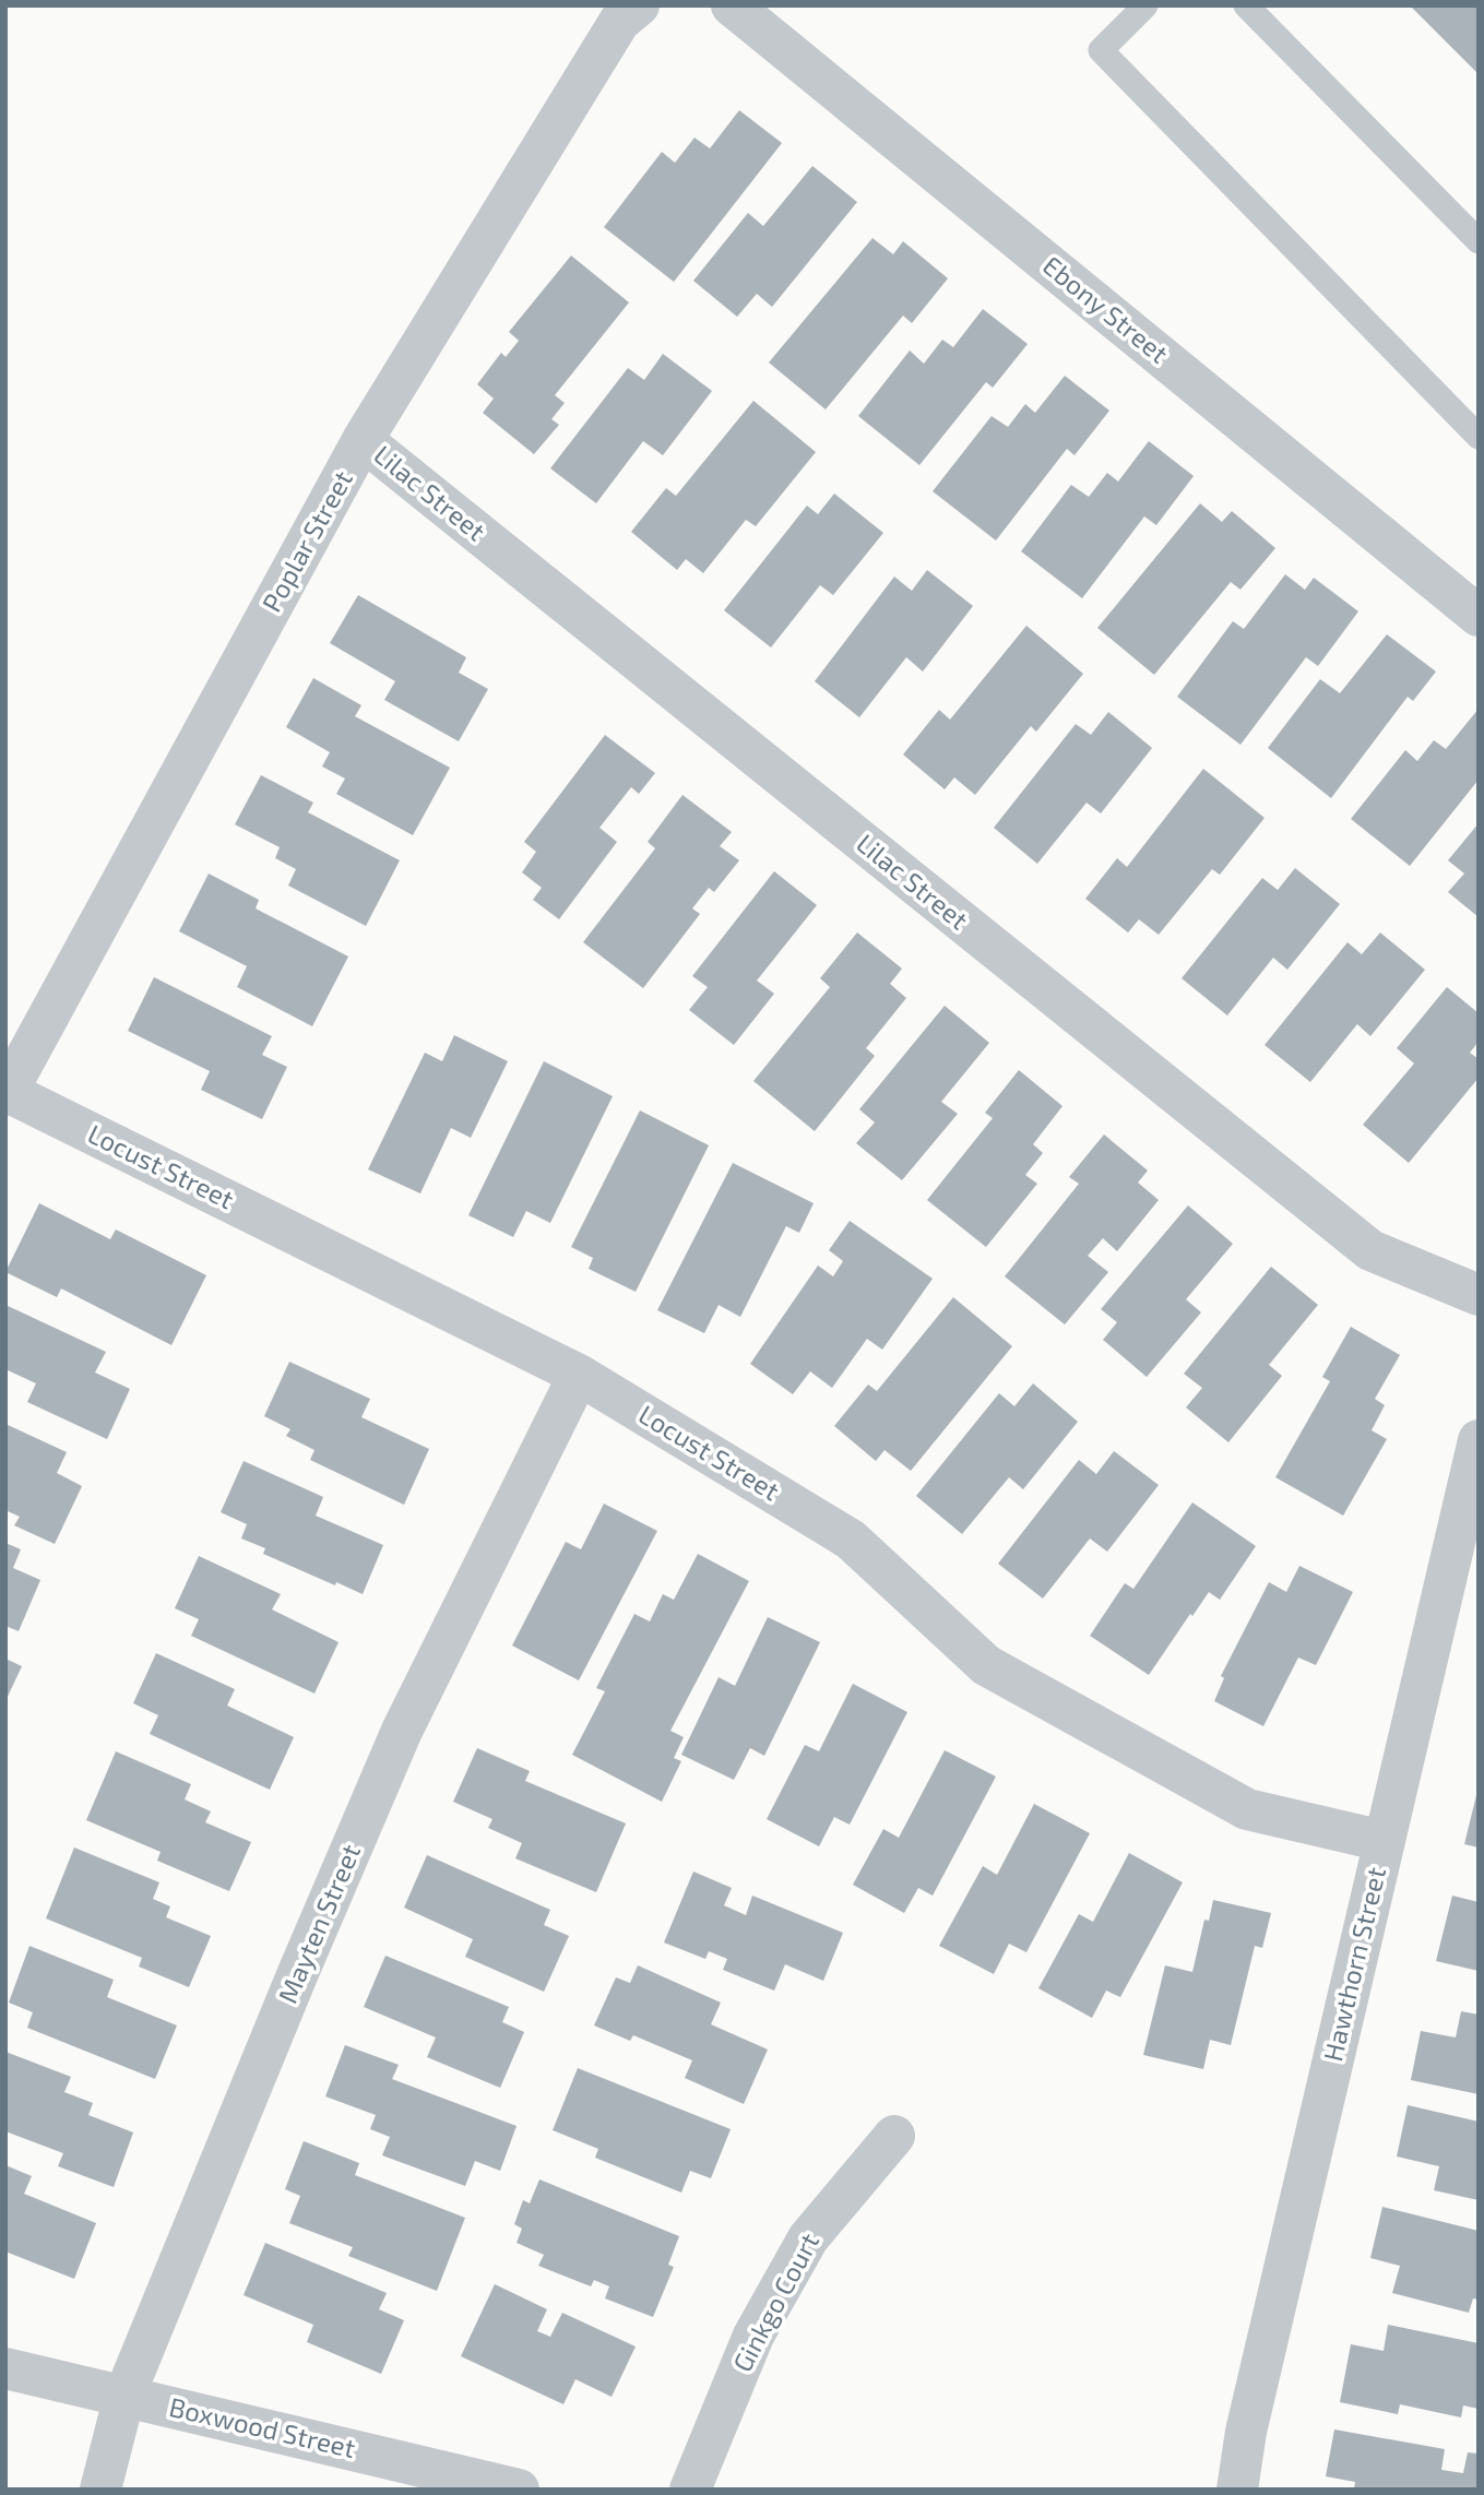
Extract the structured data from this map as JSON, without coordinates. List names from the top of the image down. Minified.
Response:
{"streets":{"street":["Ebony Street","Lilac Street","Poplar Street","Locust Street","Mayten Street","Hawthorn Street","Ginkgo Court","Boxwood Street"]},"crossings":[["Lilac Street","Poplar Street"],["Poplar Street","Locust Street"],["Locust Street","Mayten Street"],["Locust Street","Hawthorn Street"],["Mayten Street","Boxwood Street"]]}
